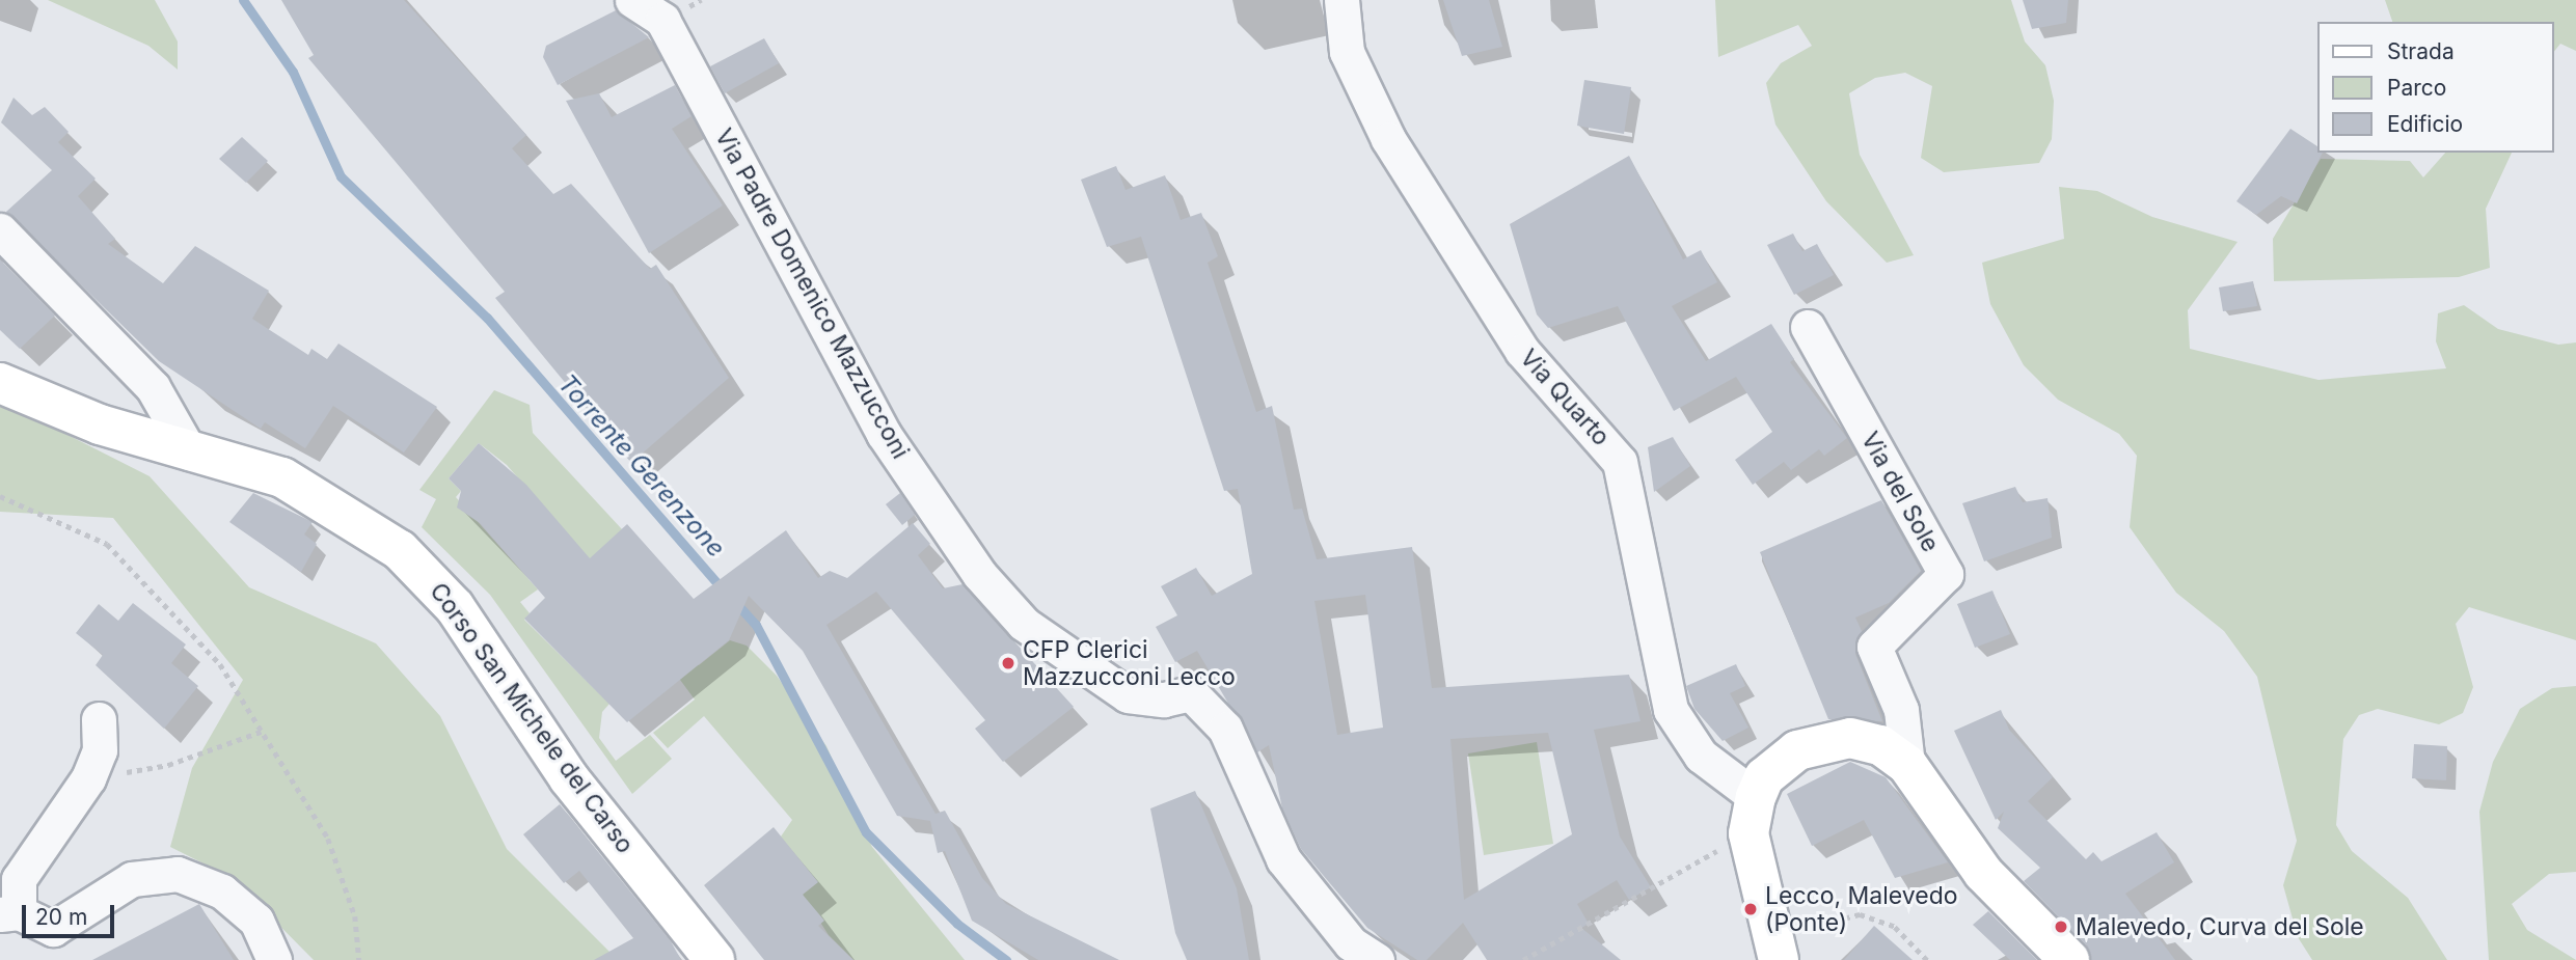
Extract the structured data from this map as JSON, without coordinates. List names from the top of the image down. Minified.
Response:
{"streets":{"main road":["Corso San Michele del Carso"],"street":["Via Padre Domenico Mazzucconi","Via Quarto","Via del Sole"]},"water":["Torrente Gerenzone"],"places":["CFP Clerici Mazzucconi Lecco","Lecco, Malevedo (Ponte)","Malevedo, Curva del Sole"],"legend":["Strada","Parco","Edificio"],"scale_bar":"20 m"}
